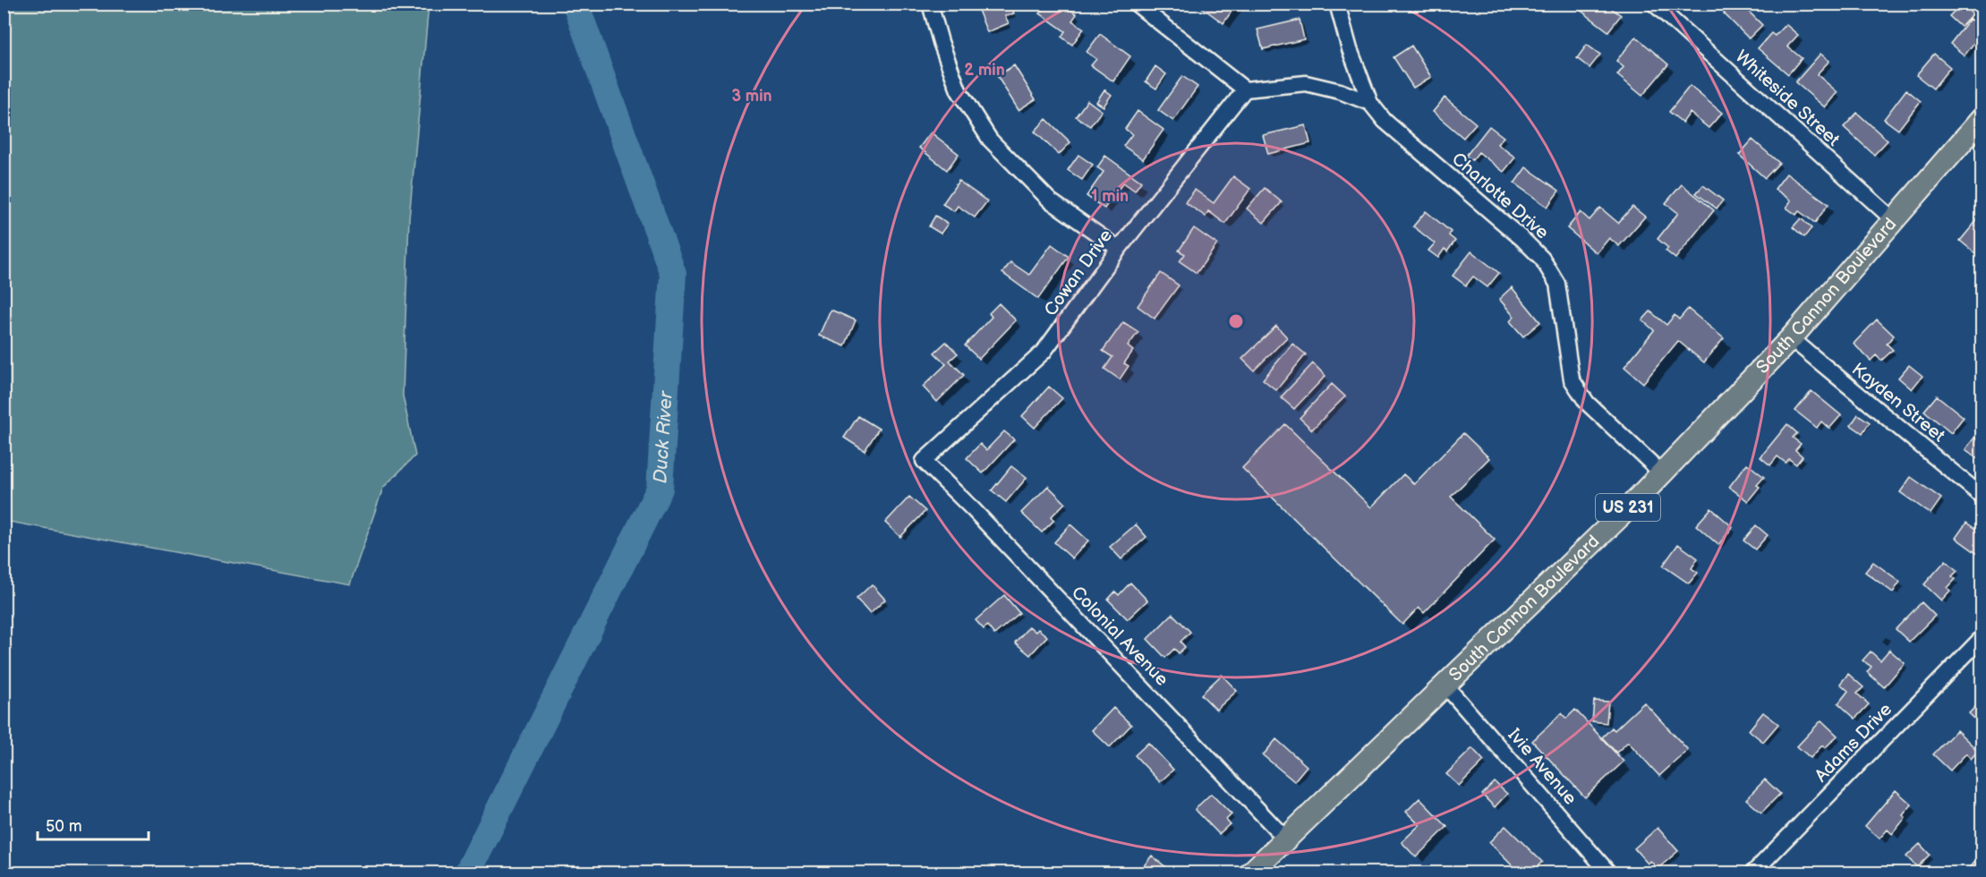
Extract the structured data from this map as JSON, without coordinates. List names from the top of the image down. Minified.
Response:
{"streets":{"highway":["South Cannon Boulevard","US 231"],"street":["Whiteside Street","Charlotte Drive","Cowan Drive","Kayden Street","Colonial Avenue","Adams Drive","Ivie Avenue"]},"crossings":[["Whiteside Street","South Cannon Boulevard"],["Charlotte Drive","South Cannon Boulevard"],["Cowan Drive","Colonial Avenue"],["South Cannon Boulevard","Kayden Street"],["South Cannon Boulevard","Colonial Avenue"],["South Cannon Boulevard","Ivie Avenue"]],"water":["Duck River"],"scale_bar":"50 m","rings":["2 min","3 min","1 min"]}
